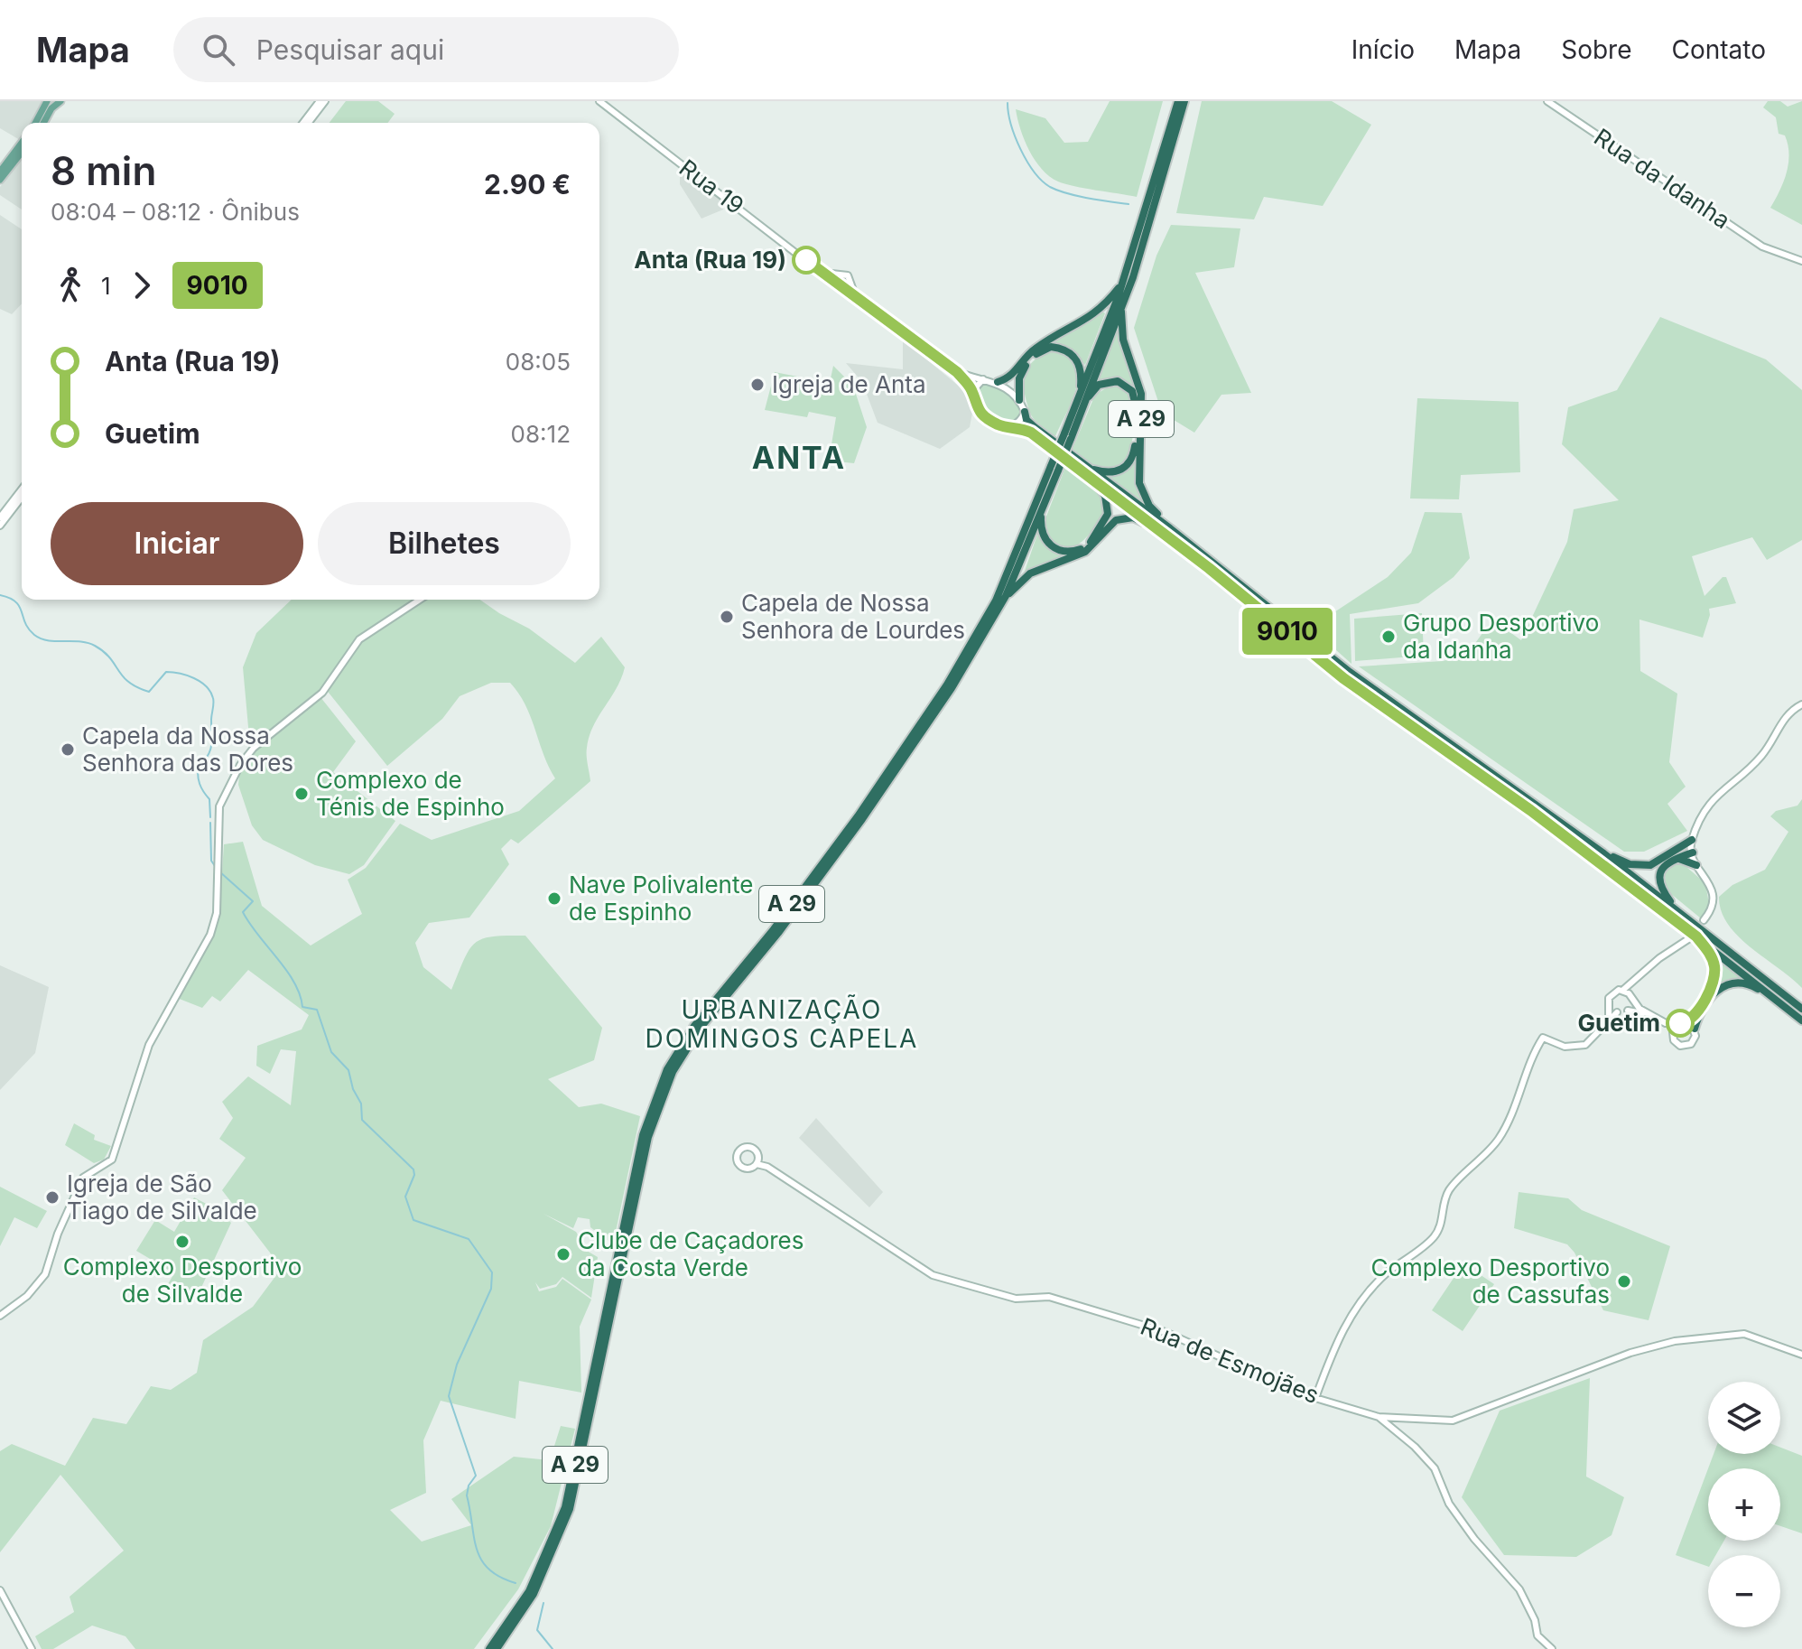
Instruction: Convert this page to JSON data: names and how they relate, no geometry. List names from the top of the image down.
{
  "streets": {
    "highway": ["A 29"],
    "main road": ["Rua da Idanha", "Rua 19", "Rua de Esmojães"]
  },
  "districts": ["ANTA", "URBANIZAÇÃO DOMINGOS CAPELA"],
  "places": [
    "Anta (Rua 19)",
    "Igreja de Anta",
    "Capela de Nossa Senhora de Lourdes",
    "Grupo Desportivo da Idanha",
    "Capela da Nossa Senhora das Dores",
    "Complexo de Ténis de Espinho",
    "Nave Polivalente de Espinho",
    "Guetim",
    "Igreja de São Tiago de Silvalde",
    "Complexo Desportivo de Silvalde",
    "Clube de Caçadores da Costa Verde",
    "Complexo Desportivo de Cassufas"
  ],
  "lines": ["bus line 9010"],
  "page": {
    "header": "Mapa",
    "search": "Pesquisar aqui",
    "nav": [
      "Início",
      "Mapa",
      "Sobre",
      "Contato"
    ],
    "on_map": "9010",
    "heading": ["8 min", "08:04 – 08:12 · Ônibus", "2.90 €"],
    "legs": ["1", "9010"],
    "list": [
      {
        "name": "Anta (Rua 19)",
        "value": "08:05"
      },
      {
        "name": "Guetim",
        "value": "08:12"
      }
    ],
    "buttons": ["Iniciar", "Bilhetes"],
    "map_buttons": ["+", "−"]
  }
}
